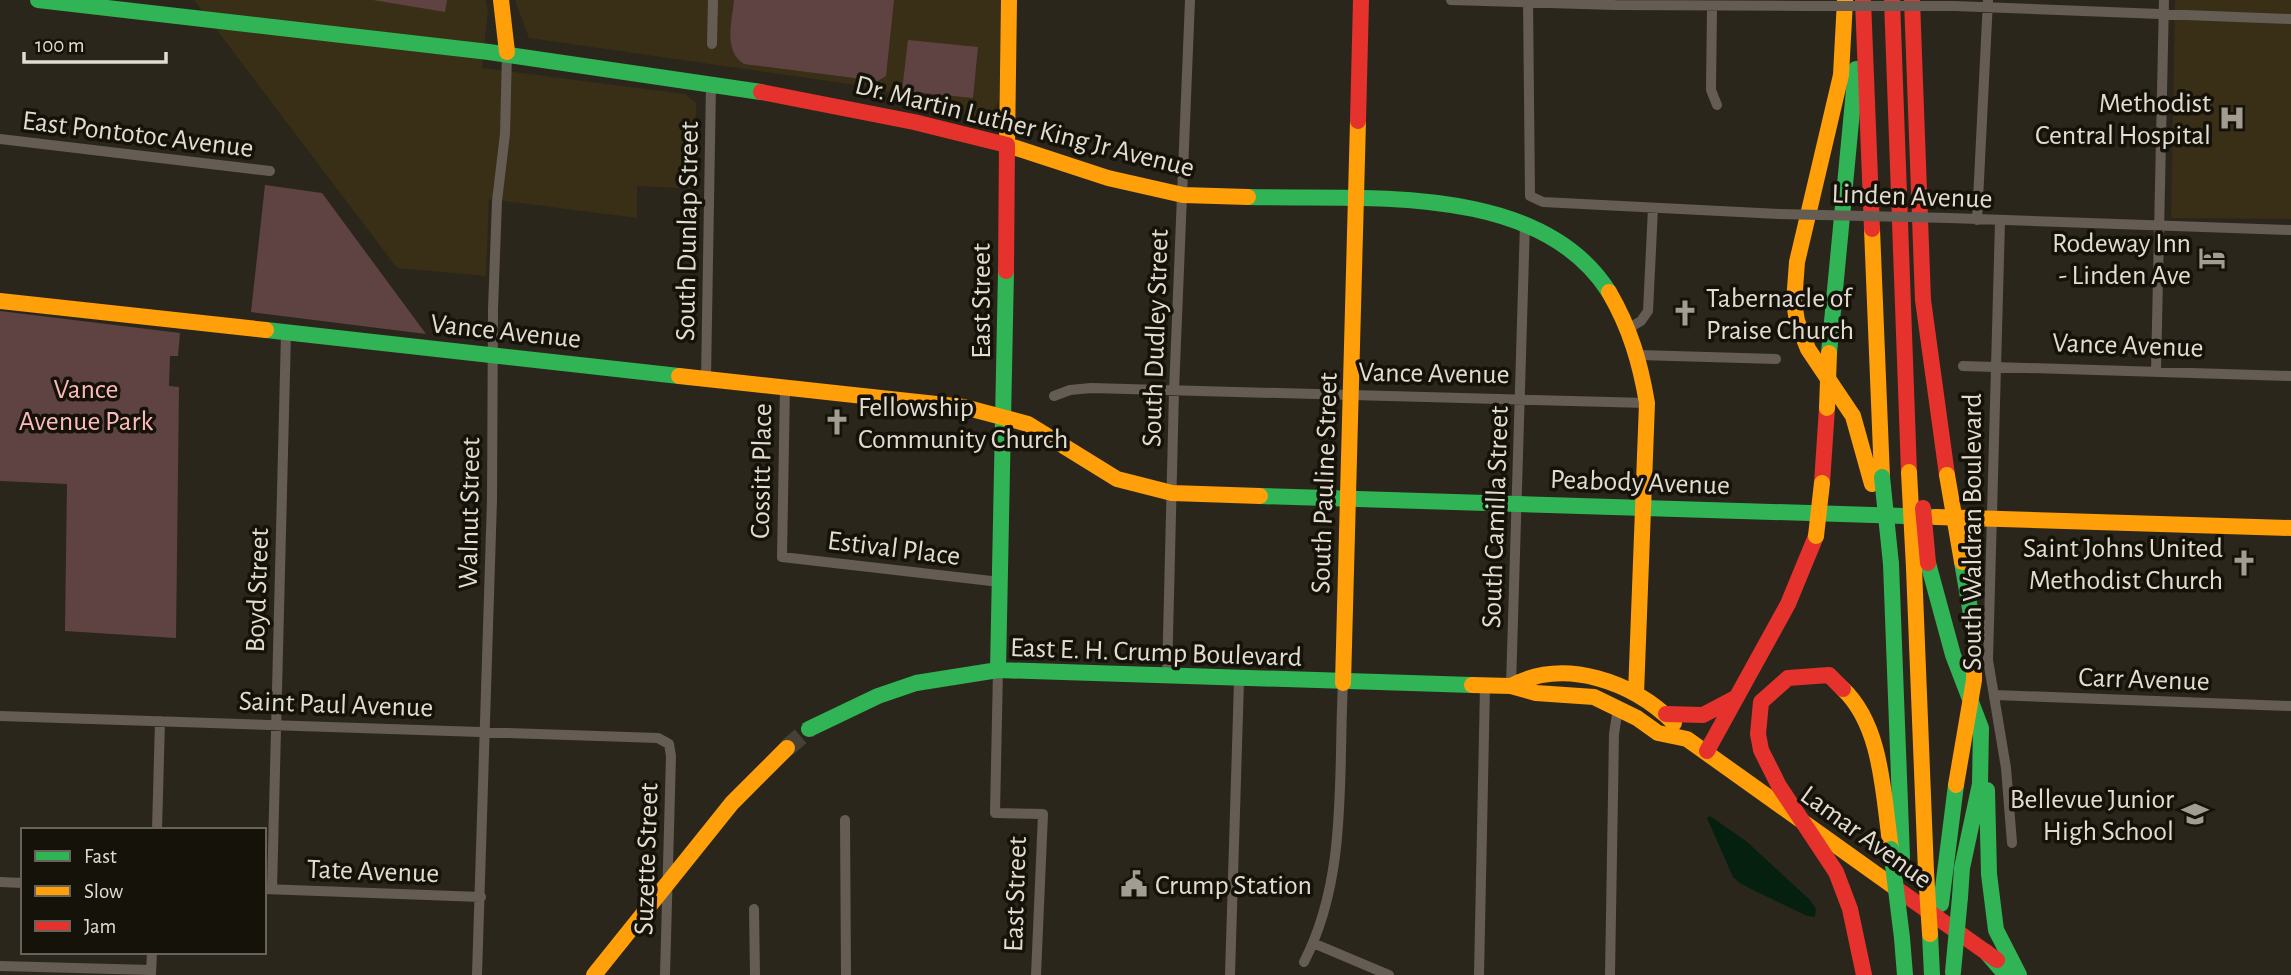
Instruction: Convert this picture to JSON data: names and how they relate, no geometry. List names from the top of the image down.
{
  "streets": {
    "main road": [
      "Dr. Martin Luther King Jr Avenue",
      "East Street",
      "Vance Avenue",
      "Peabody Avenue",
      "South Pauline Street",
      "East E. H. Crump Boulevard",
      "Lamar Avenue"
    ],
    "street": [
      "East Pontotoc Avenue",
      "Linden Avenue",
      "South Dunlap Street",
      "South Dudley Street",
      "Cossitt Place",
      "Walnut Street",
      "South Camilla Street",
      "South Waldran Boulevard",
      "Estival Place",
      "Boyd Street",
      "Carr Avenue",
      "Saint Paul Avenue",
      "Suzette Street",
      "Tate Avenue"
    ]
  },
  "crossings": [
    ["Dr. Martin Luther King Jr Avenue", "South Dunlap Street"],
    ["Dr. Martin Luther King Jr Avenue", "East Street"],
    ["Dr. Martin Luther King Jr Avenue", "Vance Avenue"],
    ["Dr. Martin Luther King Jr Avenue", "South Dudley Street"],
    ["Dr. Martin Luther King Jr Avenue", "Peabody Avenue"],
    ["Dr. Martin Luther King Jr Avenue", "South Pauline Street"],
    ["Dr. Martin Luther King Jr Avenue", "Walnut Street"],
    ["Dr. Martin Luther King Jr Avenue", "South Camilla Street"],
    ["Dr. Martin Luther King Jr Avenue", "East E. H. Crump Boulevard"],
    ["Linden Avenue", "South Waldran Boulevard"],
    ["South Dunlap Street", "Vance Avenue"],
    ["East Street", "Vance Avenue"],
    ["East Street", "Peabody Avenue"],
    ["East Street", "Estival Place"],
    ["East Street", "East E. H. Crump Boulevard"],
    ["Vance Avenue", "South Dudley Street"],
    ["Vance Avenue", "Cossitt Place"],
    ["Vance Avenue", "Peabody Avenue"],
    ["Vance Avenue", "South Pauline Street"],
    ["Vance Avenue", "Walnut Street"],
    ["Vance Avenue", "South Camilla Street"],
    ["Vance Avenue", "South Waldran Boulevard"],
    ["Vance Avenue", "Boyd Street"],
    ["South Dudley Street", "Peabody Avenue"],
    ["South Dudley Street", "East E. H. Crump Boulevard"],
    ["Cossitt Place", "Estival Place"],
    ["Peabody Avenue", "South Pauline Street"],
    ["Peabody Avenue", "South Camilla Street"],
    ["Peabody Avenue", "South Waldran Boulevard"],
    ["South Pauline Street", "East E. H. Crump Boulevard"],
    ["Walnut Street", "Saint Paul Avenue"],
    ["Walnut Street", "Tate Avenue"],
    ["South Camilla Street", "East E. H. Crump Boulevard"],
    ["South Waldran Boulevard", "Carr Avenue"],
    ["Boyd Street", "Saint Paul Avenue"],
    ["Boyd Street", "Tate Avenue"],
    ["East E. H. Crump Boulevard", "Lamar Avenue"],
    ["Saint Paul Avenue", "Suzette Street"]
  ],
  "parks": ["Vance Avenue Park"],
  "places": {
    "hospital": ["Methodist Central Hospital"],
    "hotel": ["Rodeway Inn - Linden Ave"],
    "church": ["Tabernacle of Praise Church", "Fellowship Community Church", "Saint Johns United Methodist Church"],
    "school or university": ["Bellevue Junior High School"],
    "public building": ["Crump Station"]
  },
  "legend": ["Fast", "Slow", "Jam"],
  "scale_bar": "100 m"
}
